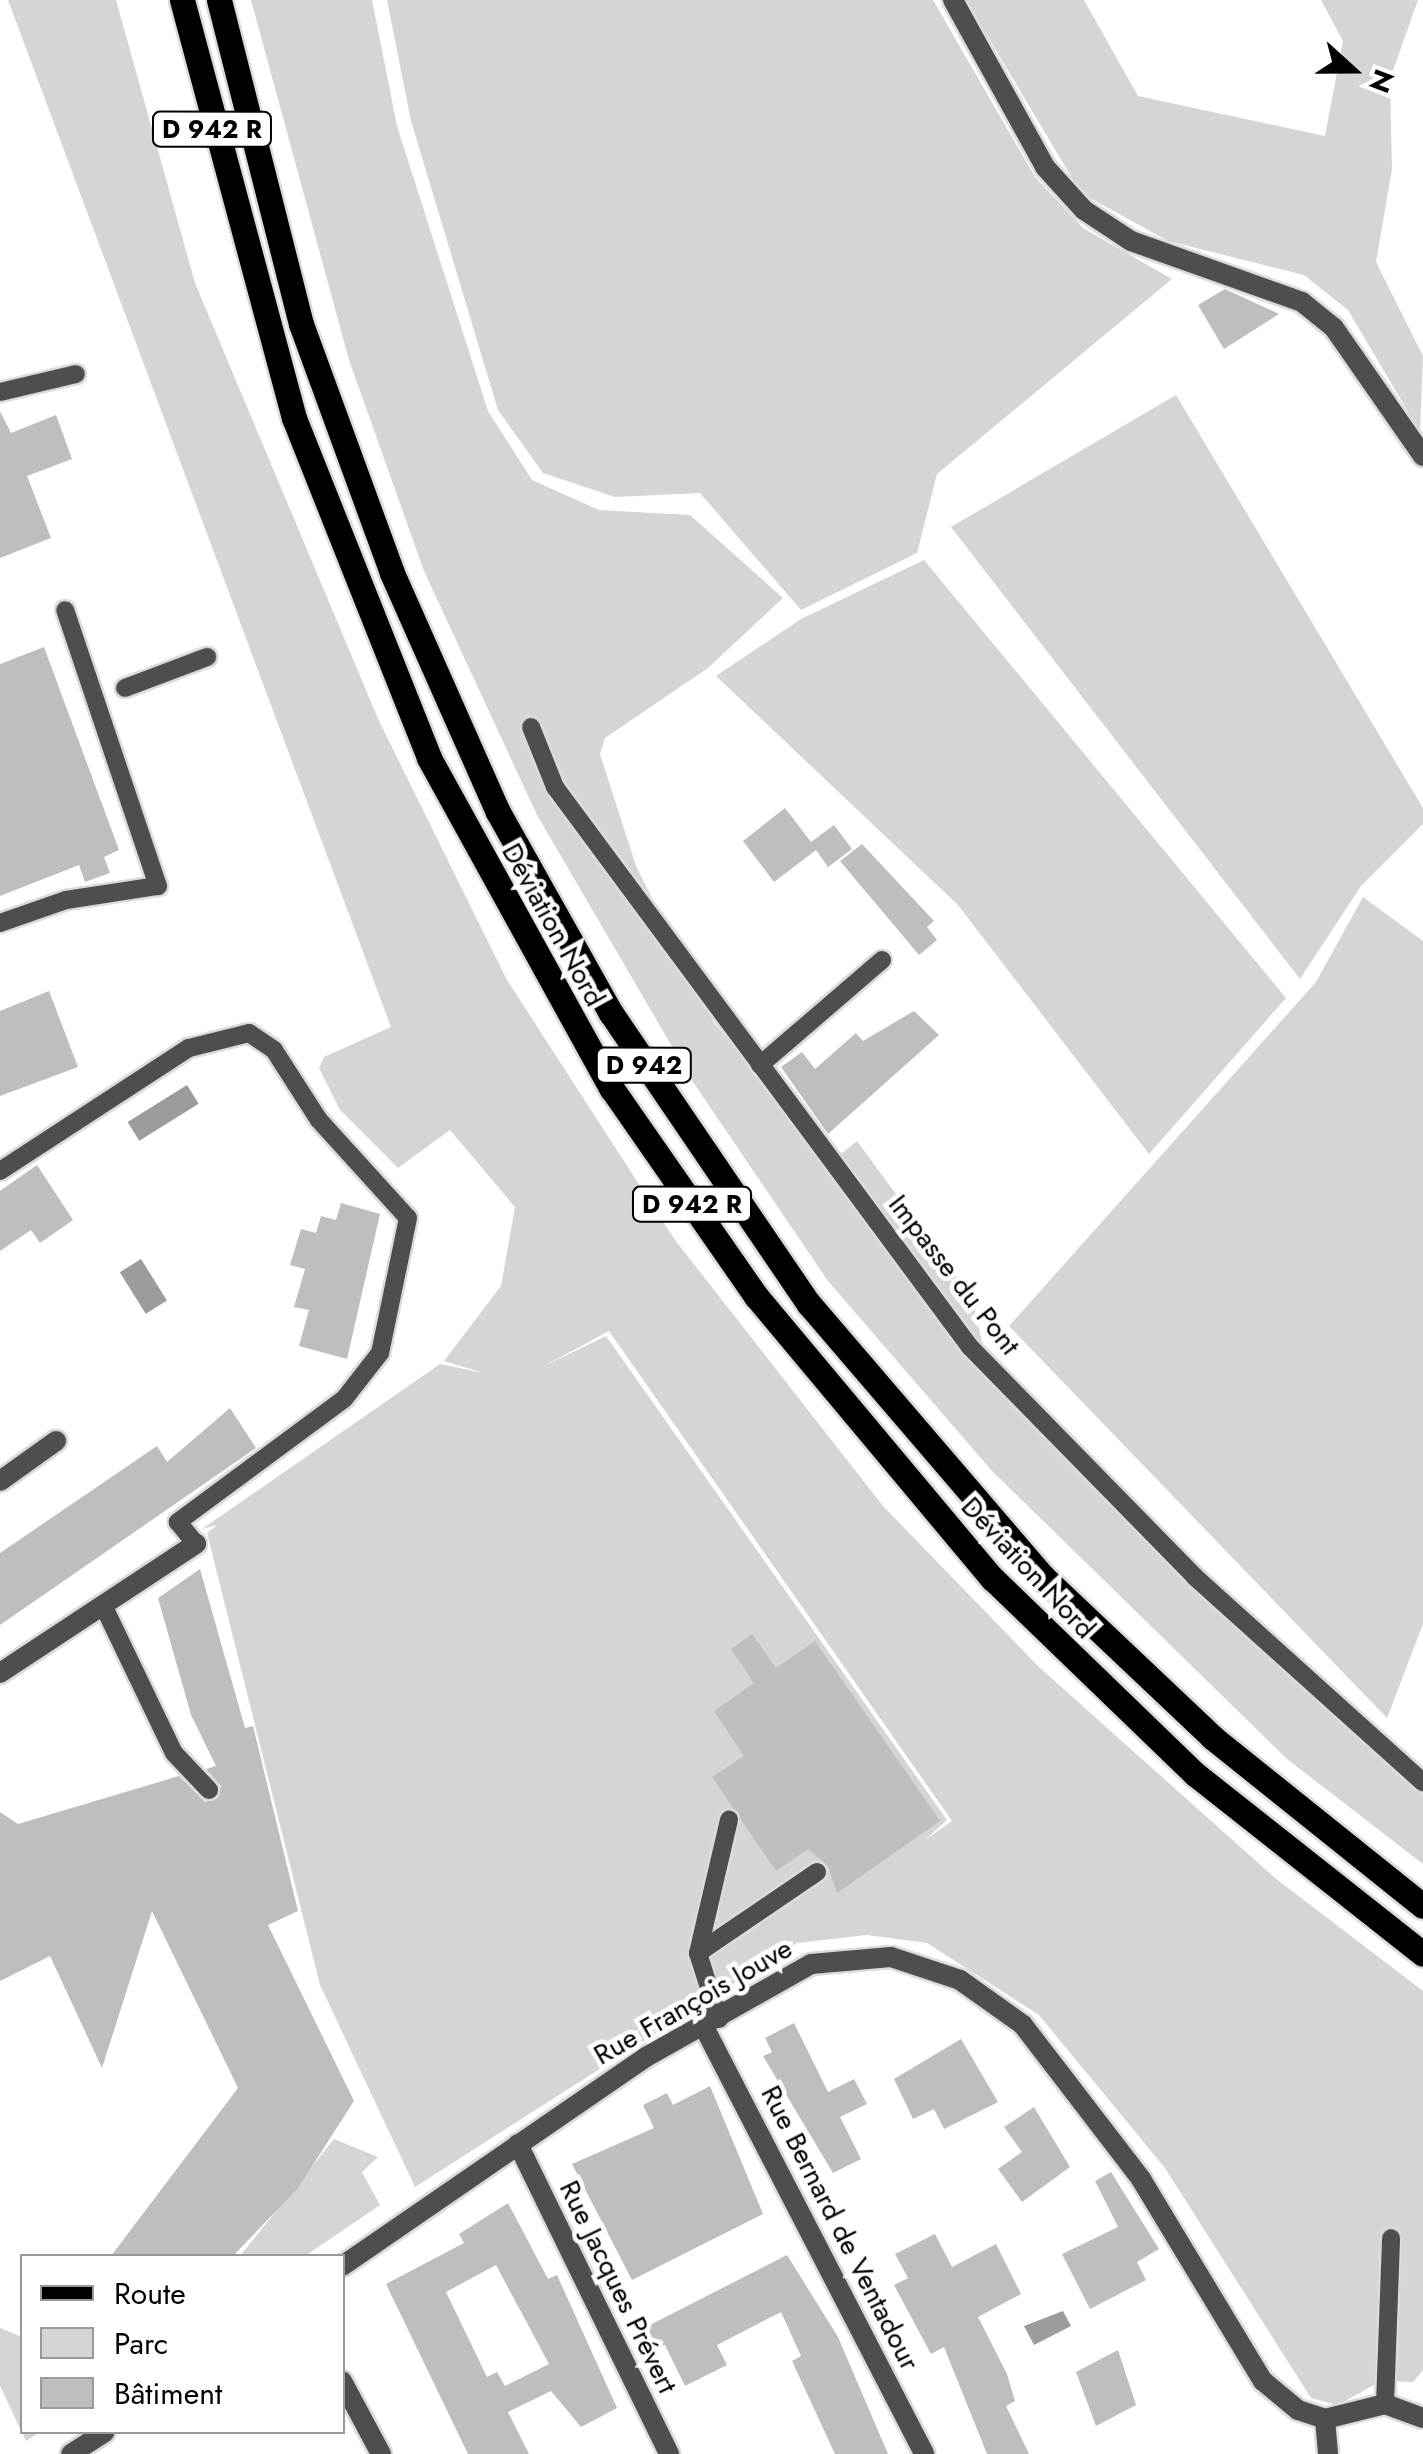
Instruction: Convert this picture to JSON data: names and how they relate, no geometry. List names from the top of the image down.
{
  "streets": {
    "main road": ["D 942 R", "Déviation Nord", "D 942"],
    "street": ["Rue François Jouve", "Rue Bernard de Ventadour", "Rue Jacques Prévert"],
    "lane": ["Impasse du Pont"]
  },
  "crossings": [
    ["Rue François Jouve", "Rue Bernard de Ventadour"],
    ["Rue François Jouve", "Rue Jacques Prévert"]
  ],
  "legend": ["Route", "Parc", "Bâtiment"],
  "north": "right"
}
